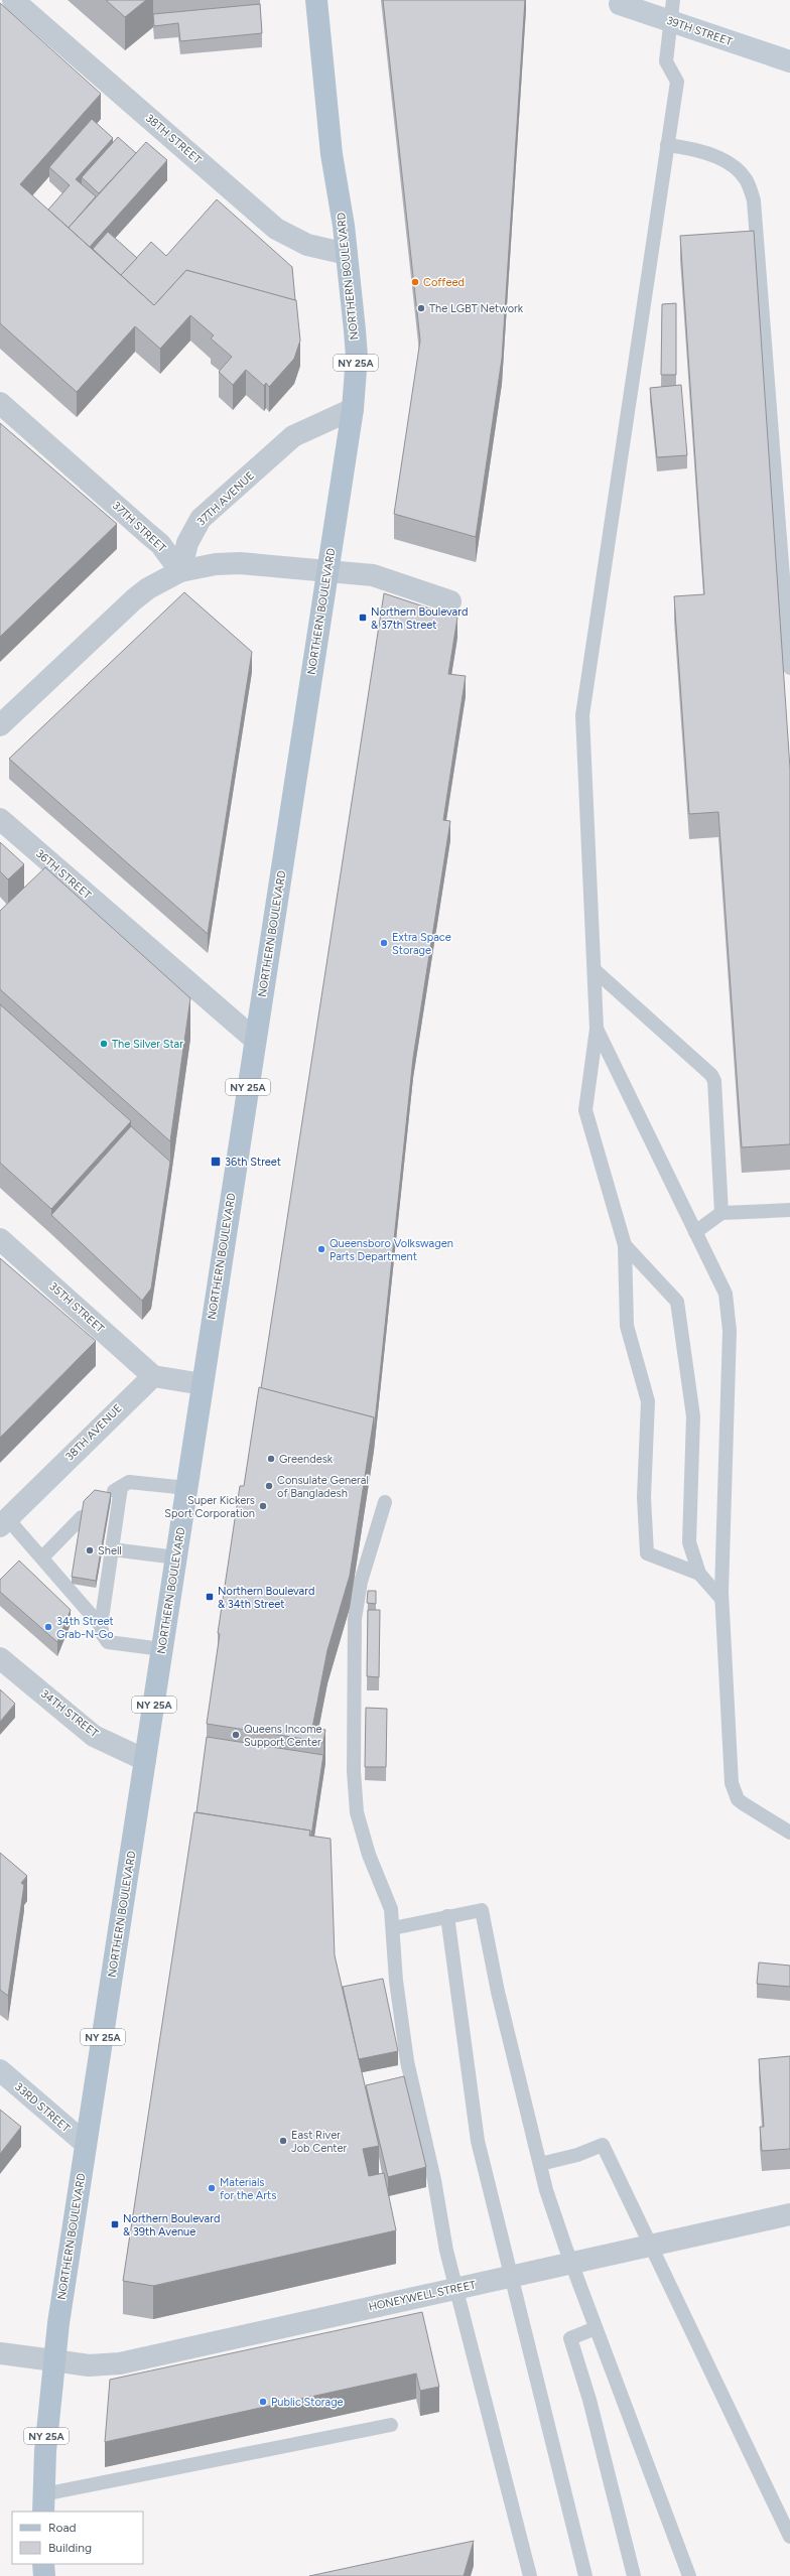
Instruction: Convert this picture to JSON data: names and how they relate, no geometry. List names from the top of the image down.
{
  "streets": {
    "main road": [
      "39TH STREET",
      "NORTHERN BOULEVARD",
      "NY 25A",
      "33RD STREET"
    ],
    "street": [
      "38TH STREET",
      "37TH AVENUE",
      "37TH STREET",
      "36TH STREET",
      "35TH STREET",
      "38TH AVENUE",
      "34TH STREET",
      "HONEYWELL STREET"
    ]
  },
  "crossings": [
    ["38TH STREET", "NORTHERN BOULEVARD"],
    ["NORTHERN BOULEVARD", "37TH AVENUE"],
    ["NORTHERN BOULEVARD", "36TH STREET"],
    ["NORTHERN BOULEVARD", "34TH STREET"],
    ["NORTHERN BOULEVARD", "33RD STREET"],
    ["NORTHERN BOULEVARD", "HONEYWELL STREET"],
    ["37TH AVENUE", "37TH STREET"],
    ["35TH STREET", "38TH AVENUE"]
  ],
  "places": {
    "other": [
      "Coffeed",
      "The LGBT Network",
      "Extra Space Storage",
      "The Silver Star",
      "Queensboro Volkswagen Parts Department",
      "Greendesk",
      "Consulate General of Bangladesh",
      "Super Kickers Sport Corporation",
      "Shell",
      "34th Street Grab-N-Go",
      "Queens Income Support Center",
      "East River Job Center",
      "Materials for the Arts",
      "Public Storage"
    ],
    "transit": [
      "Northern Boulevard & 37th Street",
      "36th Street",
      "Northern Boulevard & 34th Street",
      "Northern Boulevard & 39th Avenue"
    ]
  },
  "legend": ["Road", "Building"]
}
